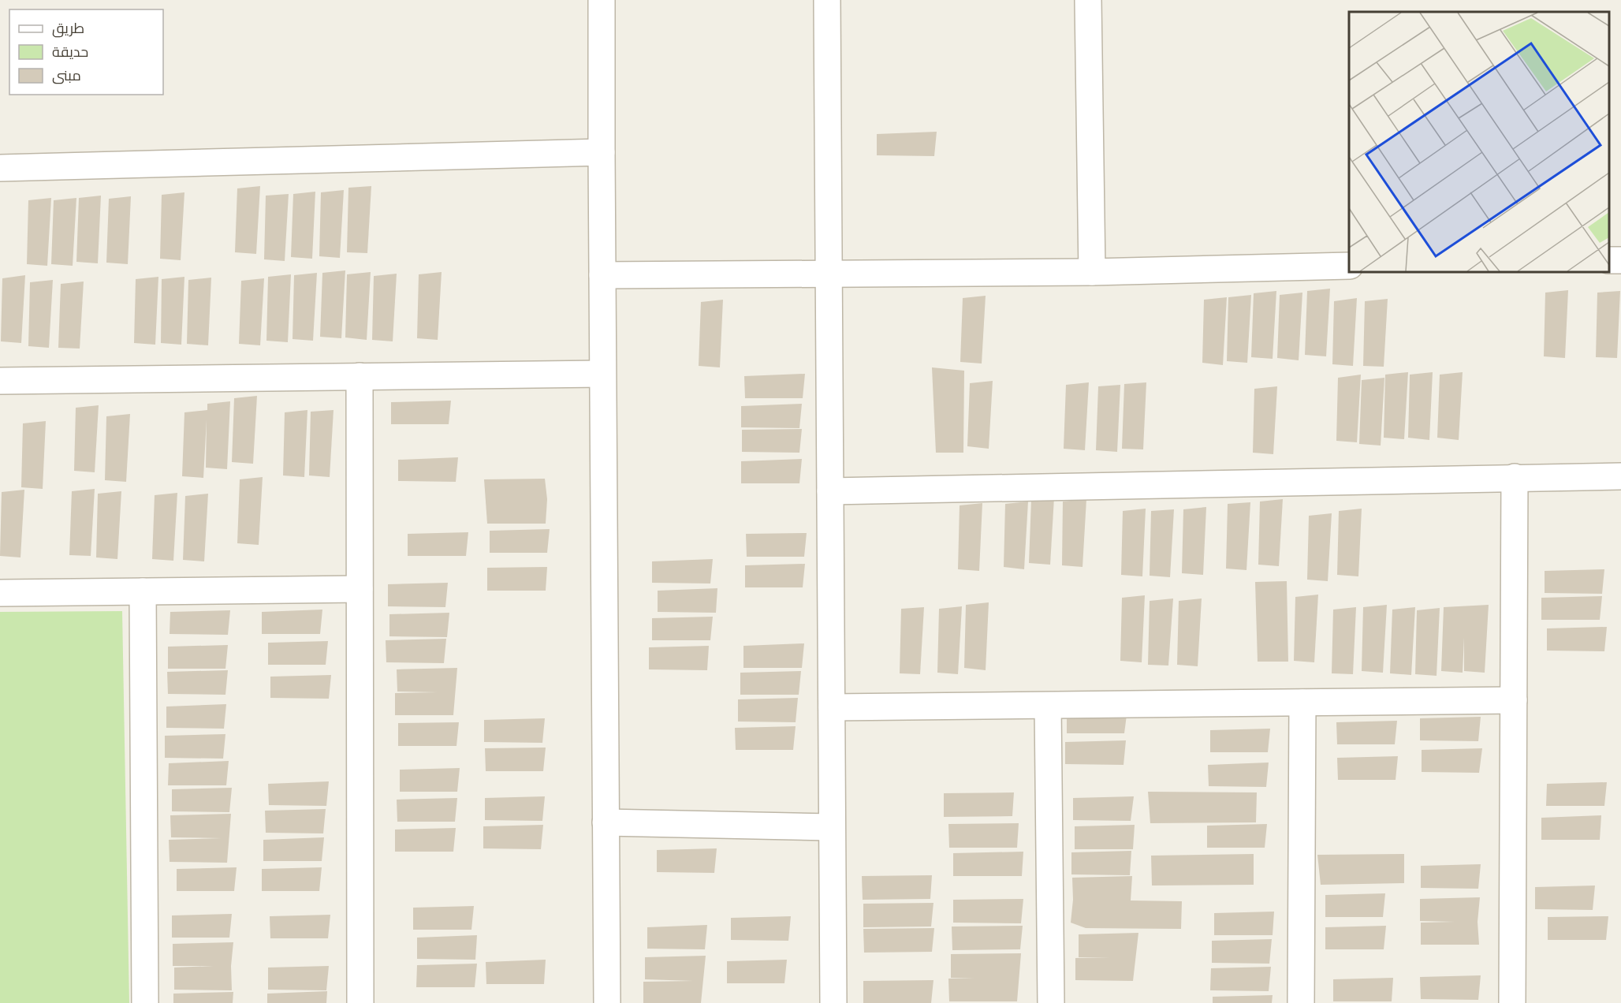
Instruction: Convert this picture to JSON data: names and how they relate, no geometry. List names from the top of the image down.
{
  "legend": ["طريق", "حديقة", "مبنى"]
}
